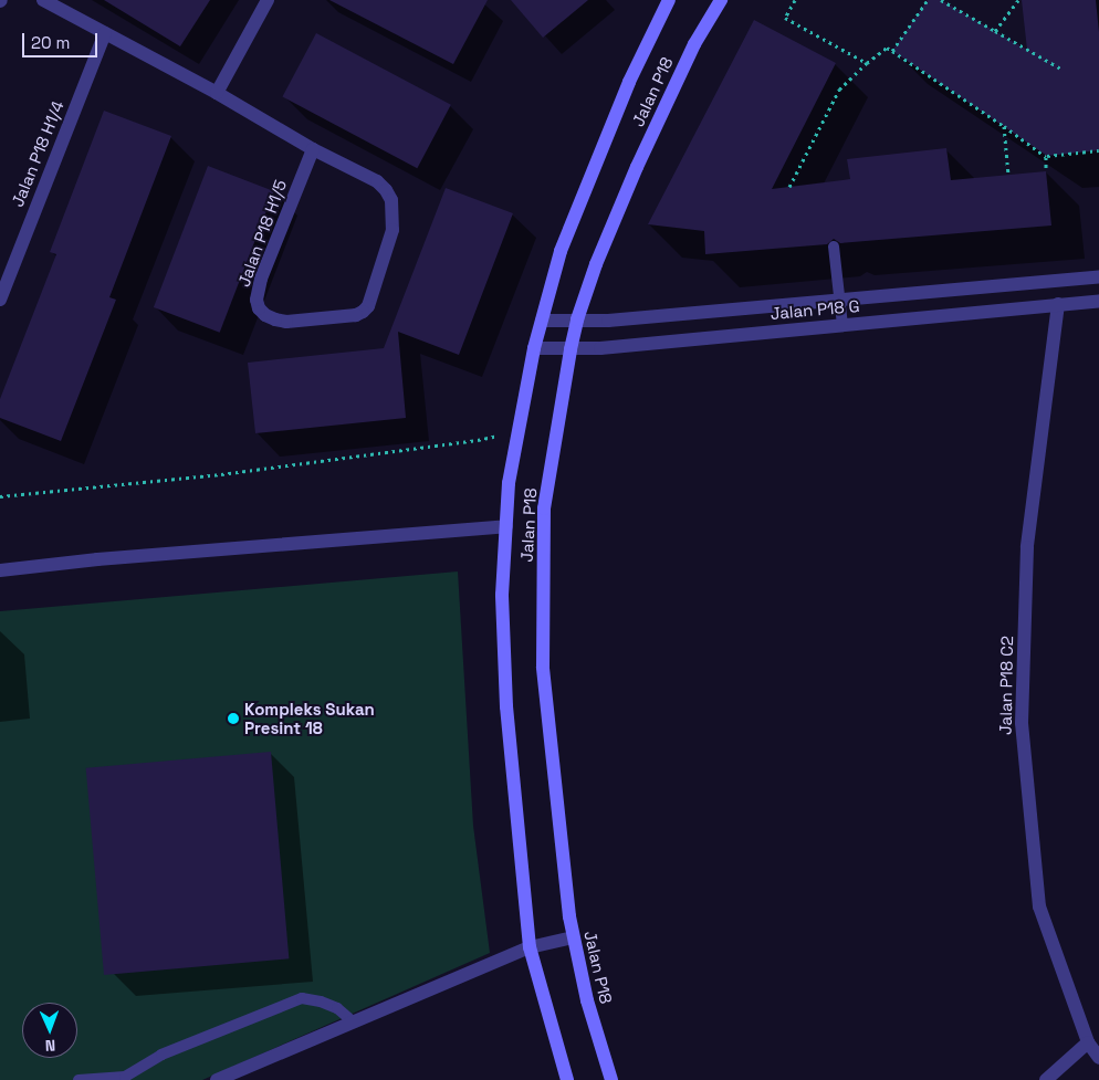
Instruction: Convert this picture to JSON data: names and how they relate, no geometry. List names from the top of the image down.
{
  "streets": {
    "street": [
      "Jalan P18",
      "Jalan P18 H1/4",
      "Jalan P18 H1/5",
      "Jalan P18 G",
      "Jalan P18 C2"
    ]
  },
  "crossings": [
    ["Jalan P18", "Jalan P18 G"],
    ["Jalan P18 G", "Jalan P18 C2"]
  ],
  "places": ["Kompleks Sukan Presint 18"],
  "scale_bar": "20 m",
  "north": "bottom"
}
